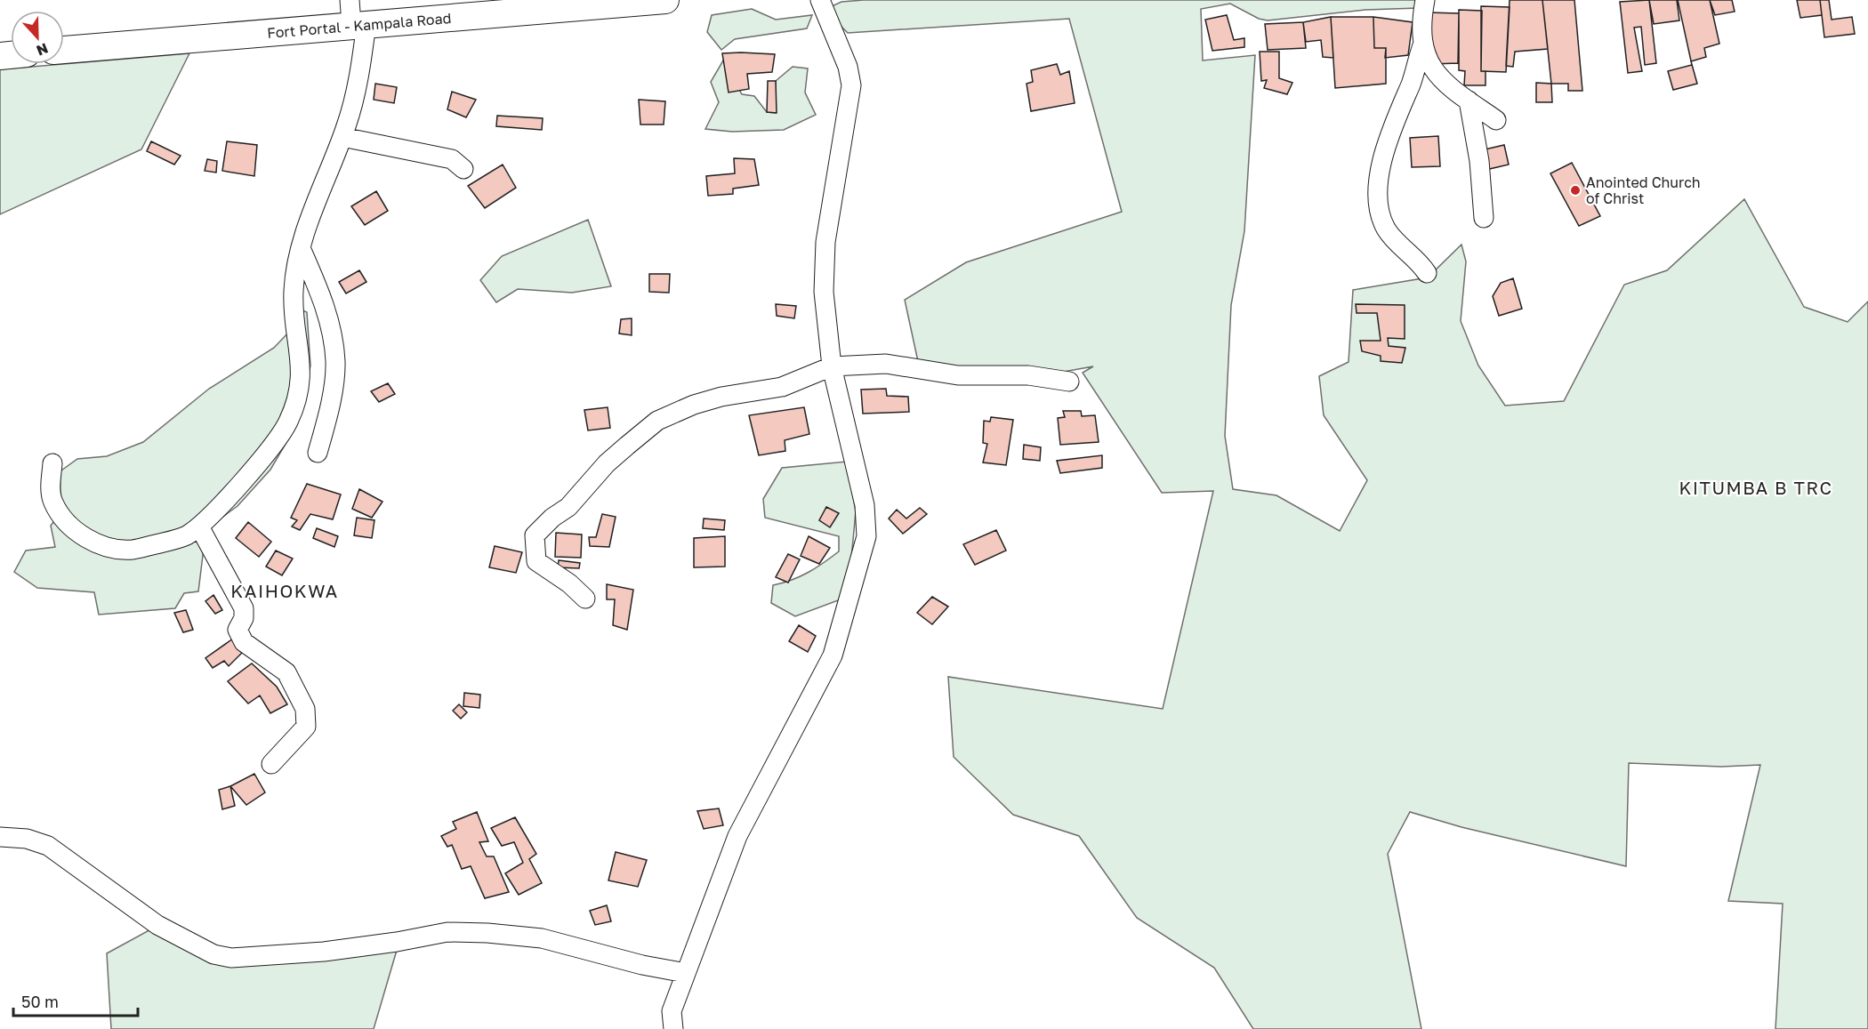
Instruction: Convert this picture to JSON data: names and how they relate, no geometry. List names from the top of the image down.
{
  "streets": {
    "highway": ["Fort Portal - Kampala Road"]
  },
  "districts": ["KITUMBA B TRC", "KAIHOKWA"],
  "places": ["Anointed Church of Christ"],
  "scale_bar": "50 m",
  "north": "bottom"
}
